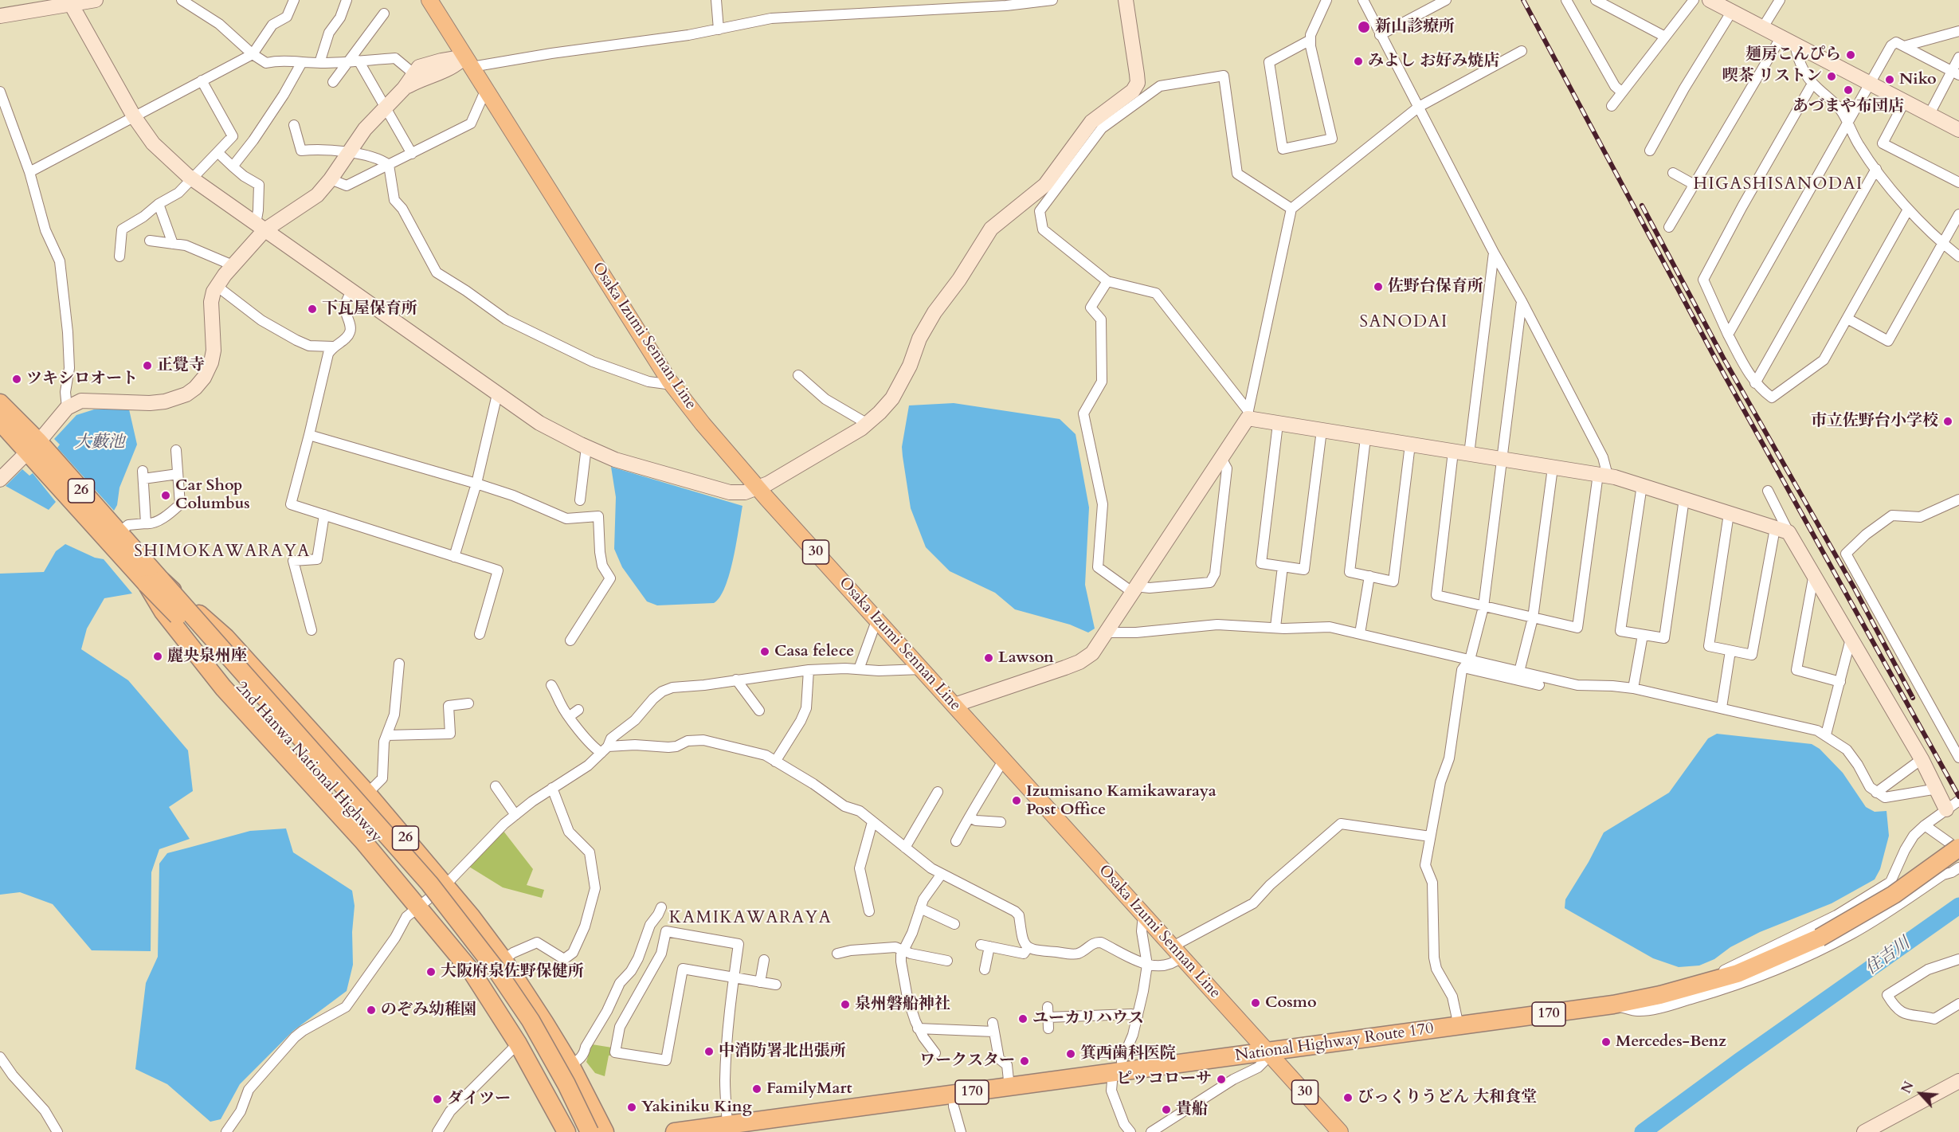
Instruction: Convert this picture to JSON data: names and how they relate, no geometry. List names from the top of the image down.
{
  "streets": {
    "highway": [
      "26",
      "2nd Hanwa National Highway",
      "170",
      "National Highway Route 170"
    ],
    "main road": ["Osaka Izumi Sennan Line", "30"]
  },
  "crossings": [
    ["Osaka Izumi Sennan Line", "National Highway Route 170"],
    ["26", "2nd Hanwa National Highway"]
  ],
  "districts": [
    "HIGASHISANODAI",
    "SANODAI",
    "SHIMOKAWARAYA",
    "KAMIKAWARAYA"
  ],
  "water": ["大藪池", "住吉川"],
  "places": [
    "新山診療所",
    "麺房こんぴら",
    "みよし お好み焼店",
    "喫茶 リストン",
    "Niko",
    "あづまや布団店",
    "佐野台保育所",
    "下瓦屋保育所",
    "正覺寺",
    "ツキシロオート",
    "市立佐野台小学校",
    "Car Shop Columbus",
    "Casa felece",
    "麗央泉州座",
    "Lawson",
    "Izumisano Kamikawaraya Post Office",
    "大阪府泉佐野保健所",
    "Cosmo",
    "泉州磐船神社",
    "のぞみ幼稚園",
    "ユーカリハウス",
    "Mercedes-Benz",
    "中消防署北出張所",
    "箕西歯科医院",
    "ワークスター",
    "ピッコローサ",
    "FamilyMart",
    "びっくりうどん 大和食堂",
    "ダイツー",
    "Yakiniku King",
    "貴船"
  ],
  "north": "top left"
}
